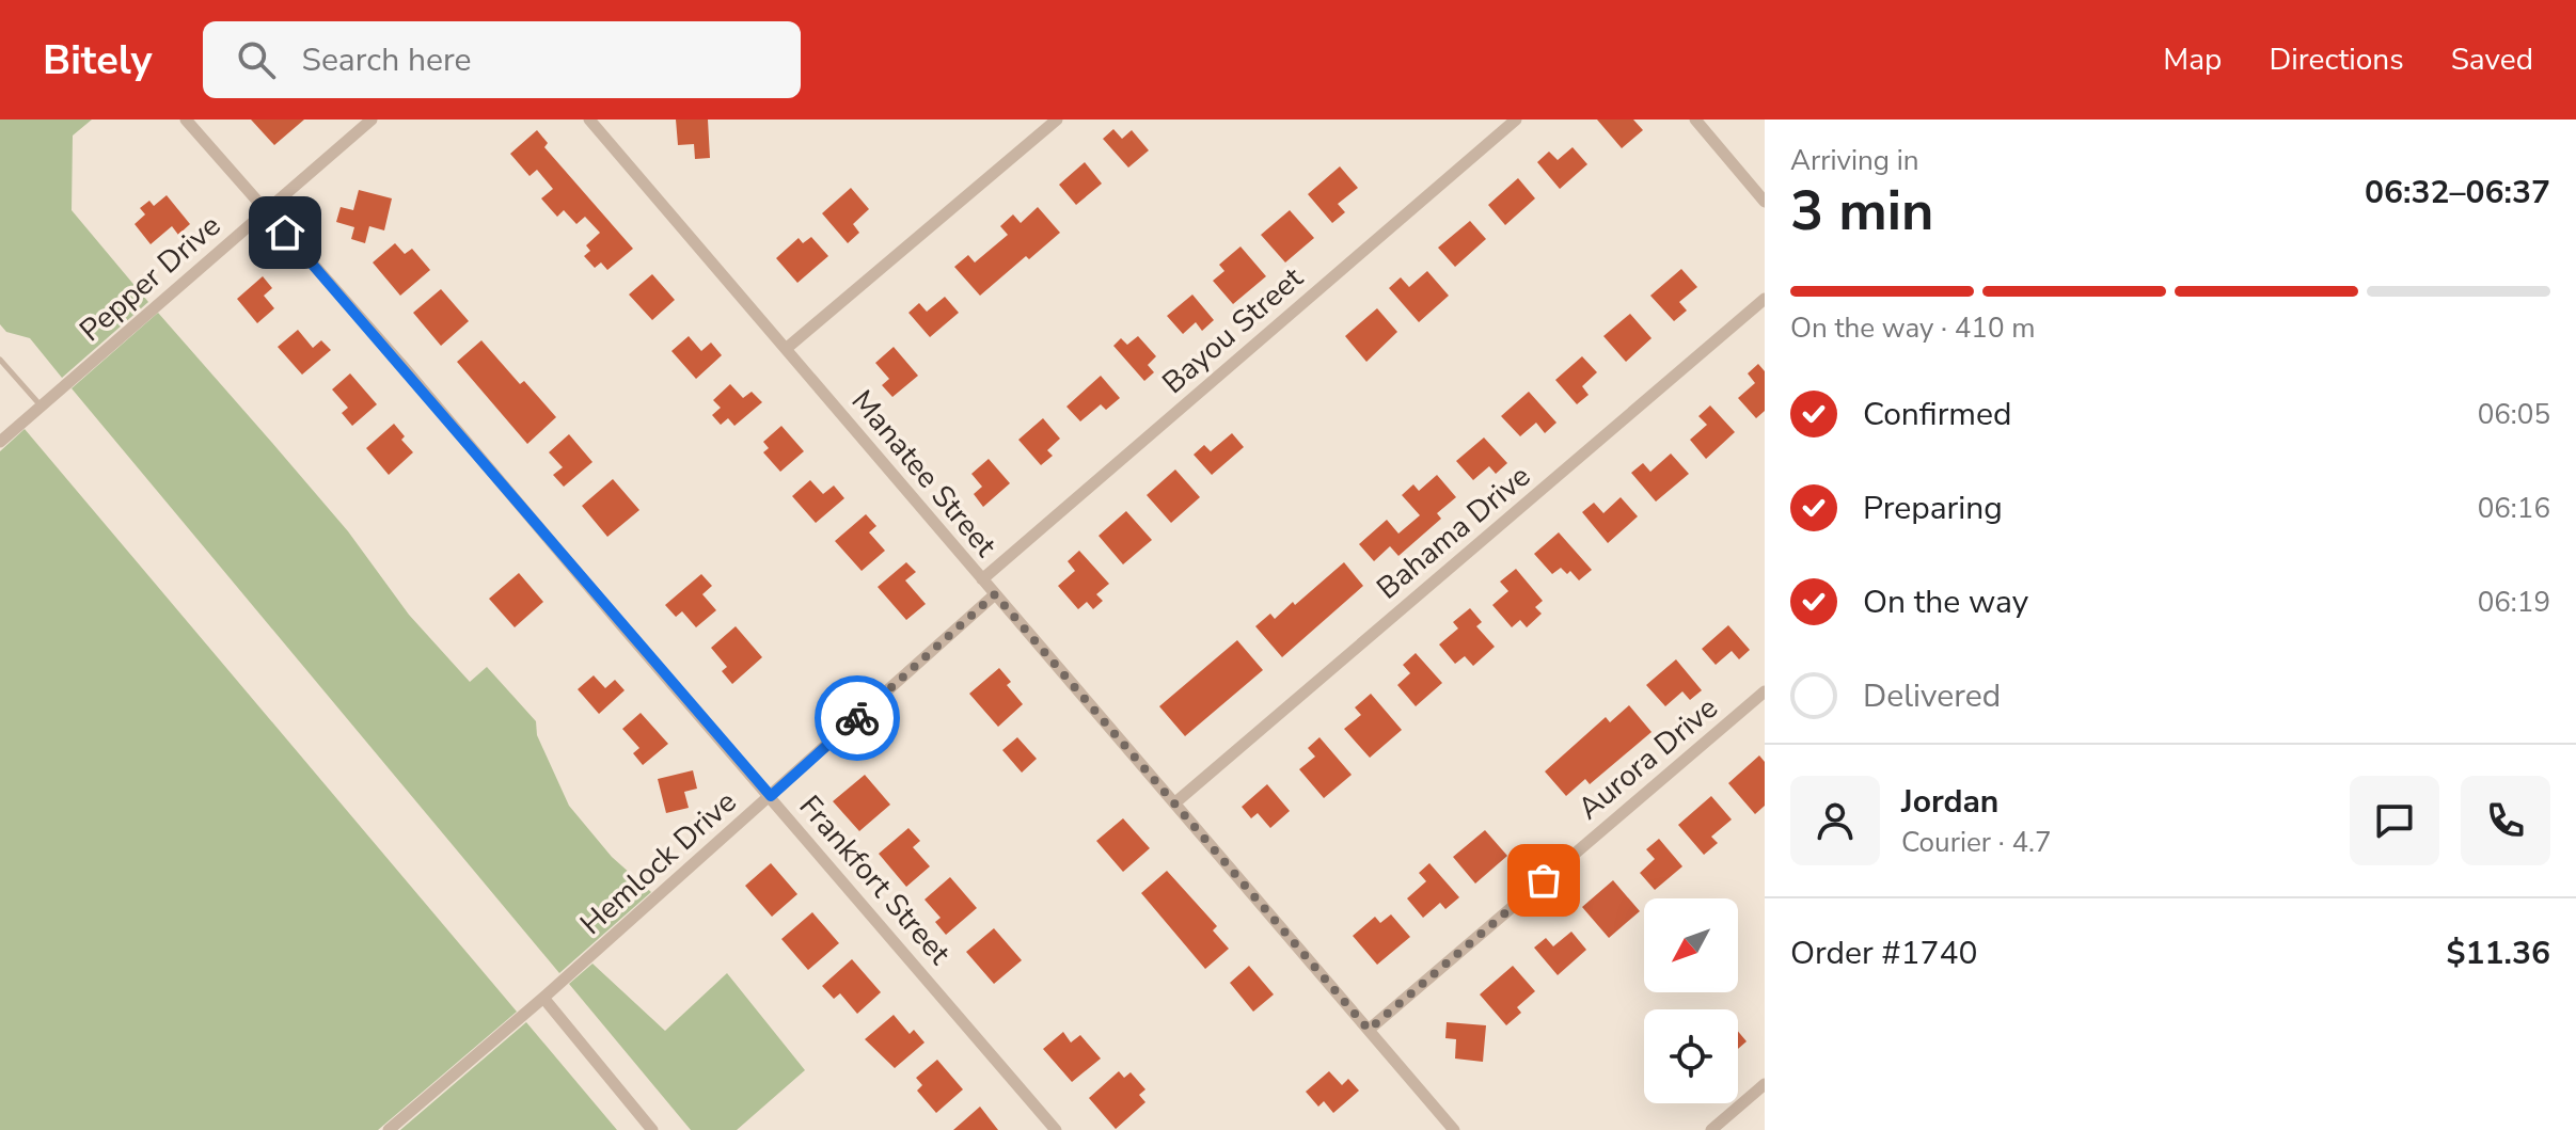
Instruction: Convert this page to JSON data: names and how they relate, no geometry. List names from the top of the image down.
{
  "streets": {
    "street": [
      "Pepper Drive",
      "Bayou Street",
      "Manatee Street",
      "Bahama Drive",
      "Aurora Drive",
      "Hemlock Drive",
      "Frankfort Street"
    ]
  },
  "crossings": [
    ["Pepper Drive", "Frankfort Street"],
    ["Bayou Street", "Manatee Street"],
    ["Manatee Street", "Bahama Drive"],
    ["Manatee Street", "Aurora Drive"],
    ["Manatee Street", "Hemlock Drive"],
    ["Hemlock Drive", "Frankfort Street"]
  ],
  "north": "bottom left",
  "page": {
    "header": "Bitely",
    "search": "Search here",
    "nav": ["Map", "Directions", "Saved"],
    "heading": ["3 min", "Arriving in", "06:32–06:37"],
    "panel": [
      "Jordan",
      "Courier · 4.7",
      "Order #1740",
      "$11.36"
    ],
    "bar": "On the way · 410 m",
    "list": [
      ["Confirmed", "06:05"],
      ["Preparing", "06:16"],
      ["On the way", "06:19"],
      "Delivered"
    ]
  }
}
